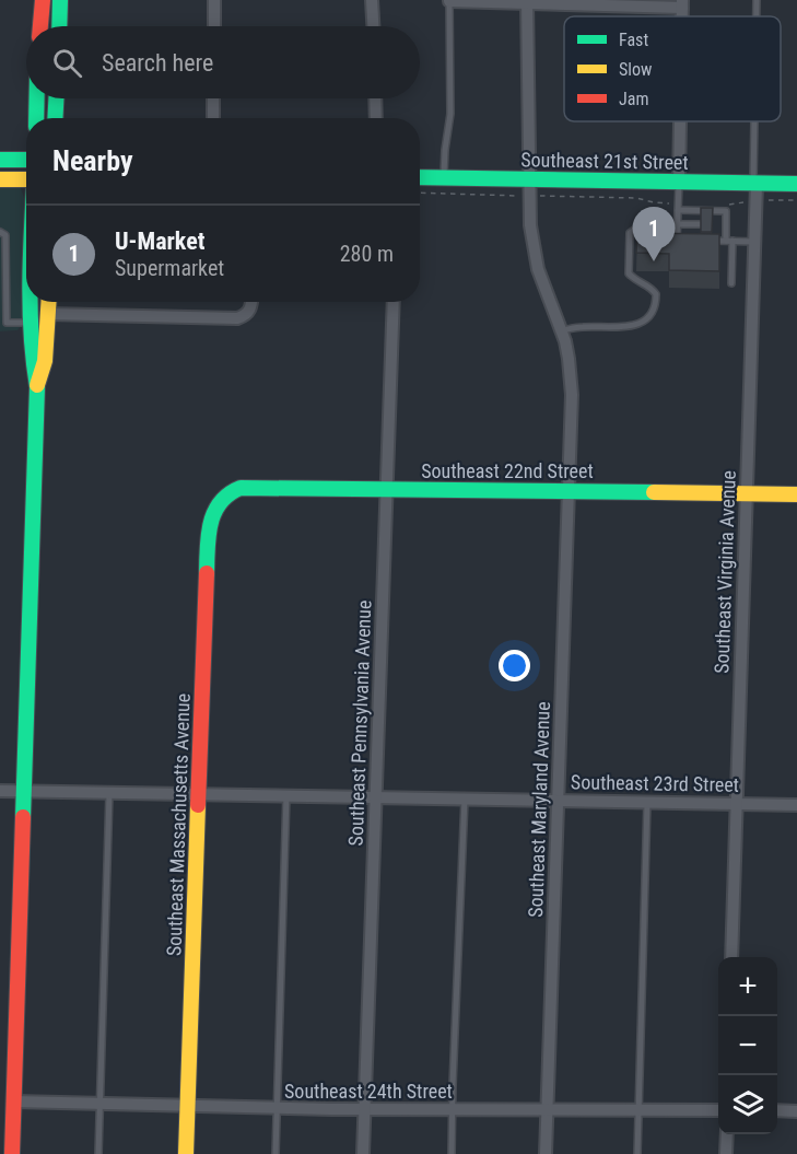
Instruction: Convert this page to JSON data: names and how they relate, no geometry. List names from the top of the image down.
{
  "streets": {
    "main road": ["Southeast 21st Street", "Southeast 22nd Street", "Southeast Massachusetts Avenue"],
    "street": [
      "Southeast Virginia Avenue",
      "Southeast Pennsylvania Avenue",
      "Southeast 23rd Street",
      "Southeast Maryland Avenue",
      "Southeast 24th Street"
    ]
  },
  "crossings": [
    ["Southeast 21st Street", "Southeast Virginia Avenue"],
    ["Southeast 21st Street", "Southeast Maryland Avenue"],
    ["Southeast 22nd Street", "Southeast Virginia Avenue"],
    ["Southeast 22nd Street", "Southeast Pennsylvania Avenue"],
    ["Southeast 22nd Street", "Southeast Maryland Avenue"],
    ["Southeast 22nd Street", "Southeast Massachusetts Avenue"],
    ["Southeast Virginia Avenue", "Southeast 23rd Street"],
    ["Southeast Pennsylvania Avenue", "Southeast 23rd Street"],
    ["Southeast Pennsylvania Avenue", "Southeast 24th Street"],
    ["Southeast 23rd Street", "Southeast Maryland Avenue"],
    ["Southeast 23rd Street", "Southeast Massachusetts Avenue"],
    ["Southeast Maryland Avenue", "Southeast 24th Street"],
    ["Southeast Massachusetts Avenue", "Southeast 24th Street"]
  ],
  "legend": ["Fast", "Slow", "Jam"],
  "page": {
    "search": "Search here",
    "heading": "Nearby",
    "list": [
      {
        "mark": "1",
        "name": "U-Market",
        "note": "Supermarket",
        "value": "280 m"
      }
    ],
    "pins": "1",
    "map_buttons": ["+", "−"]
  }
}
